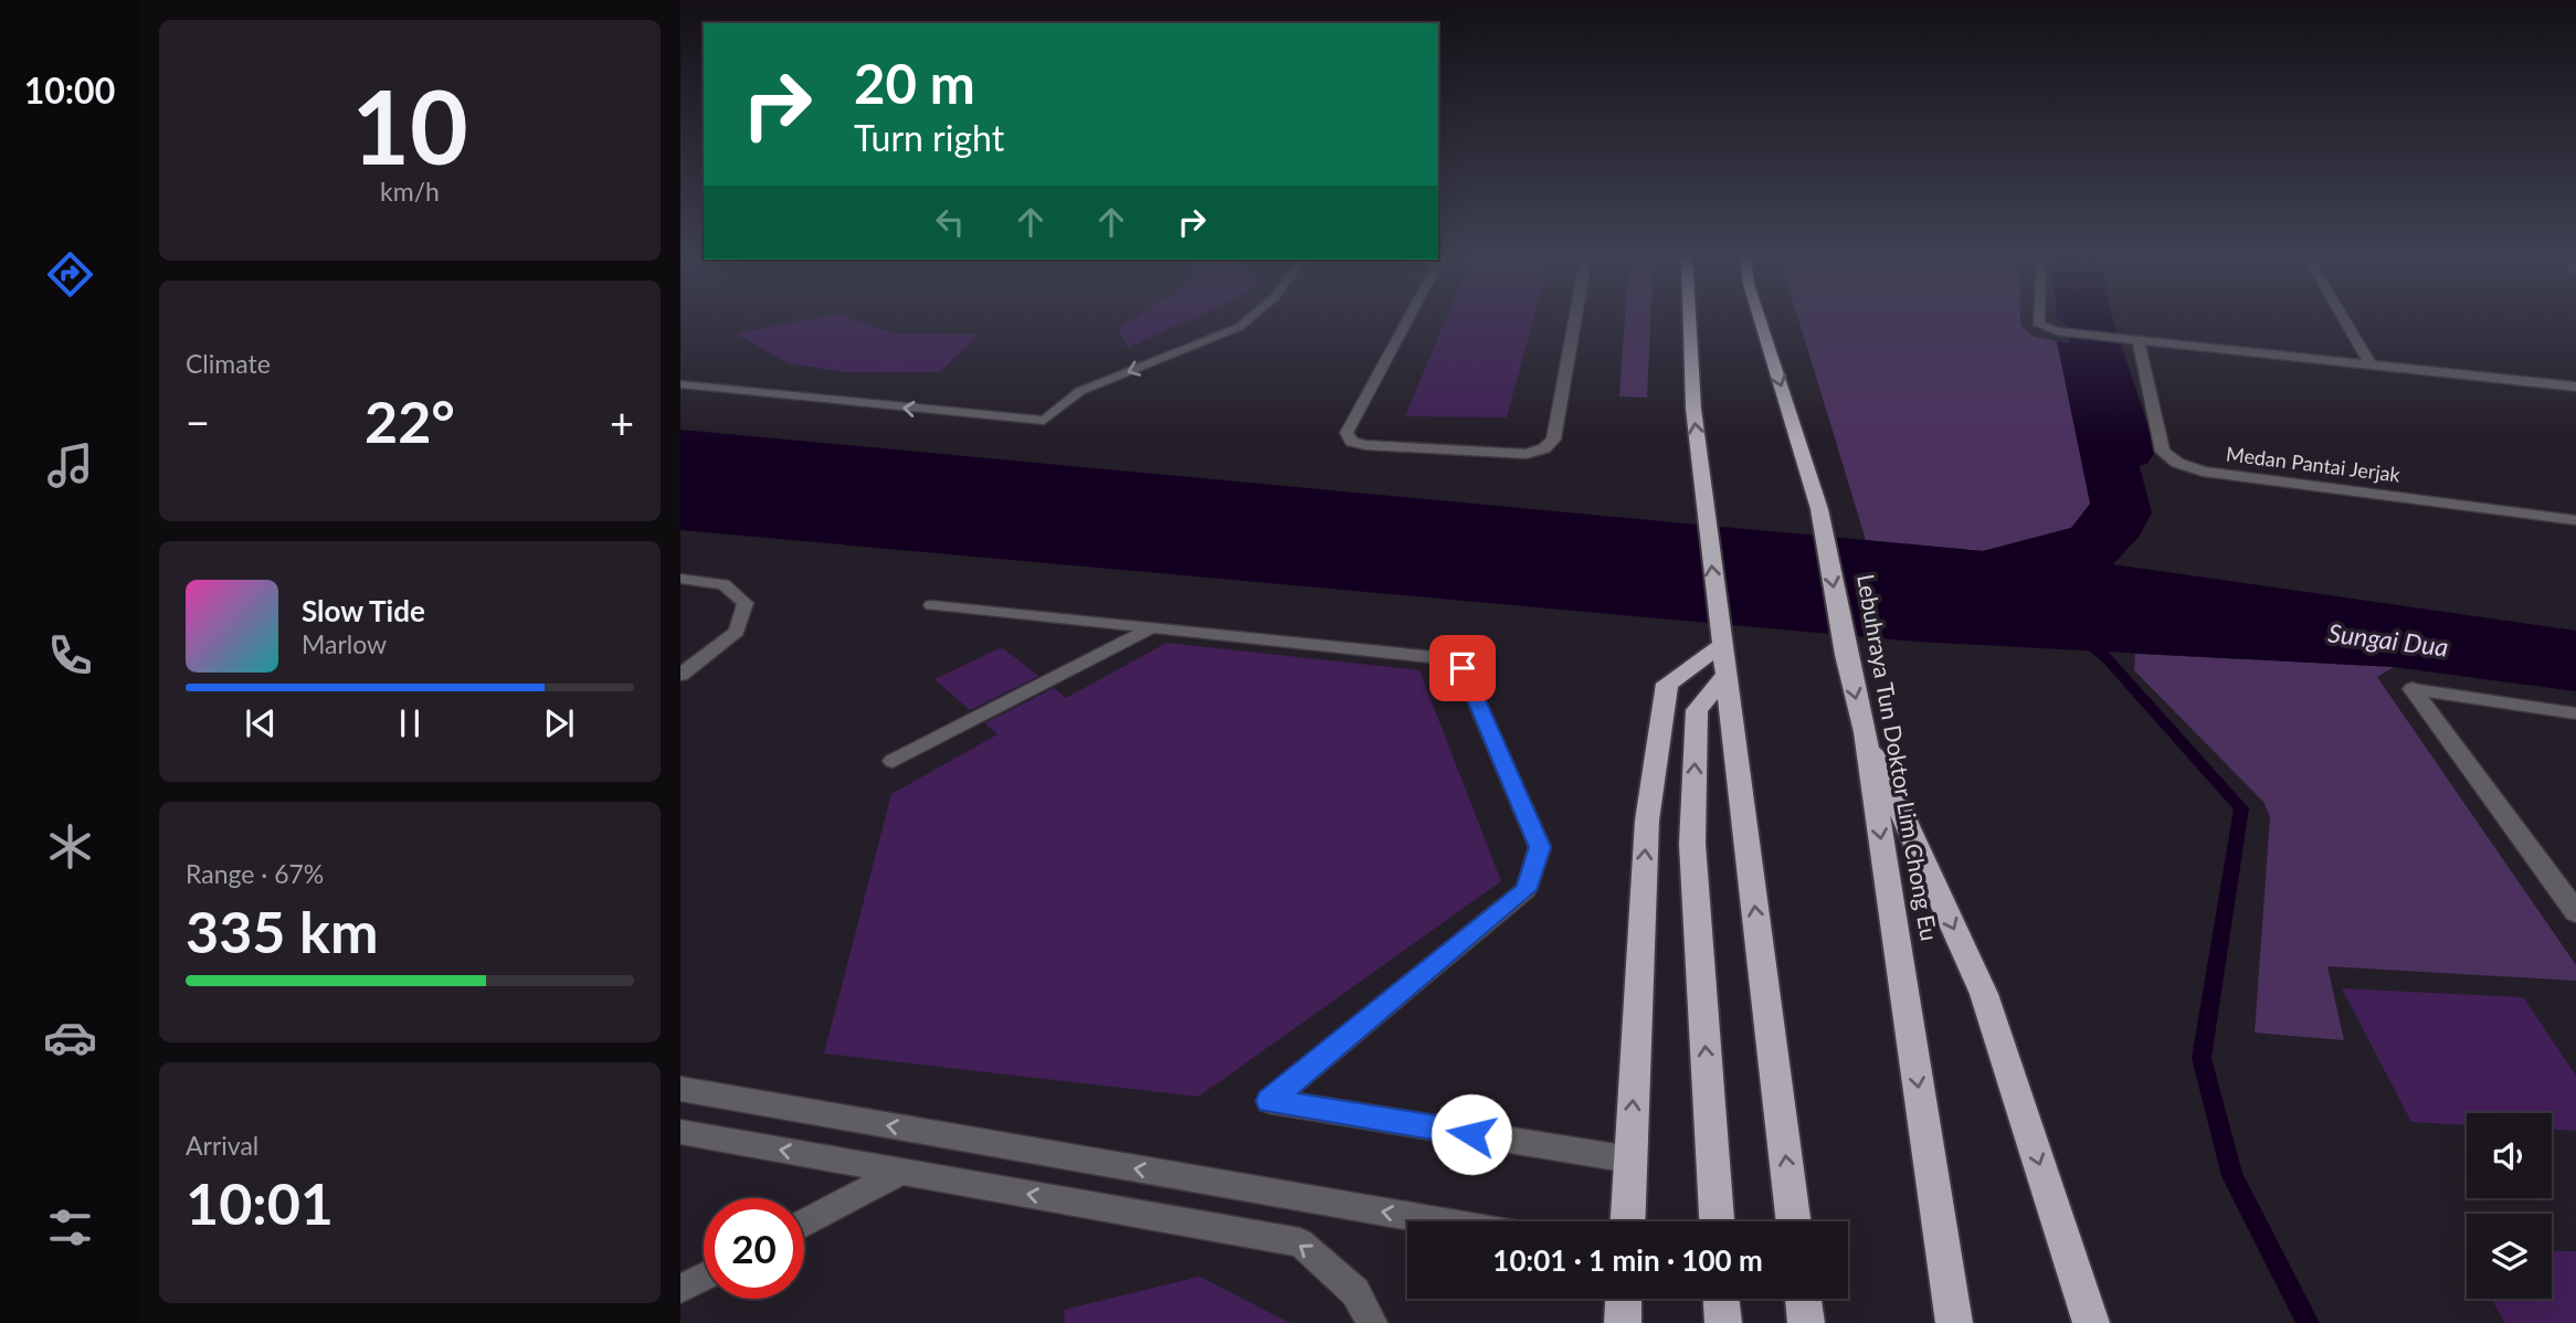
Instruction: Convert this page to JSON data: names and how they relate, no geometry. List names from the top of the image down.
{
  "streets": {
    "highway": ["Lebuhraya Tun Doktor Lim Chong Eu"],
    "street": ["Medan Pantai Jerjak"]
  },
  "water": ["Sungai Dua"],
  "page": {
    "tabs": "10:00",
    "tile": [
      ["10", "km/h"],
      "Climate",
      ["Range · 67%", "335 km"],
      ["Arrival", "10:01"]
    ],
    "turn": ["20 m", "Turn right"],
    "heat": ["−", "22°", "+"],
    "song": ["Slow Tide", "Marlow"],
    "limit": "20",
    "trip": "10:01 · 1 min · 100 m"
  }
}
